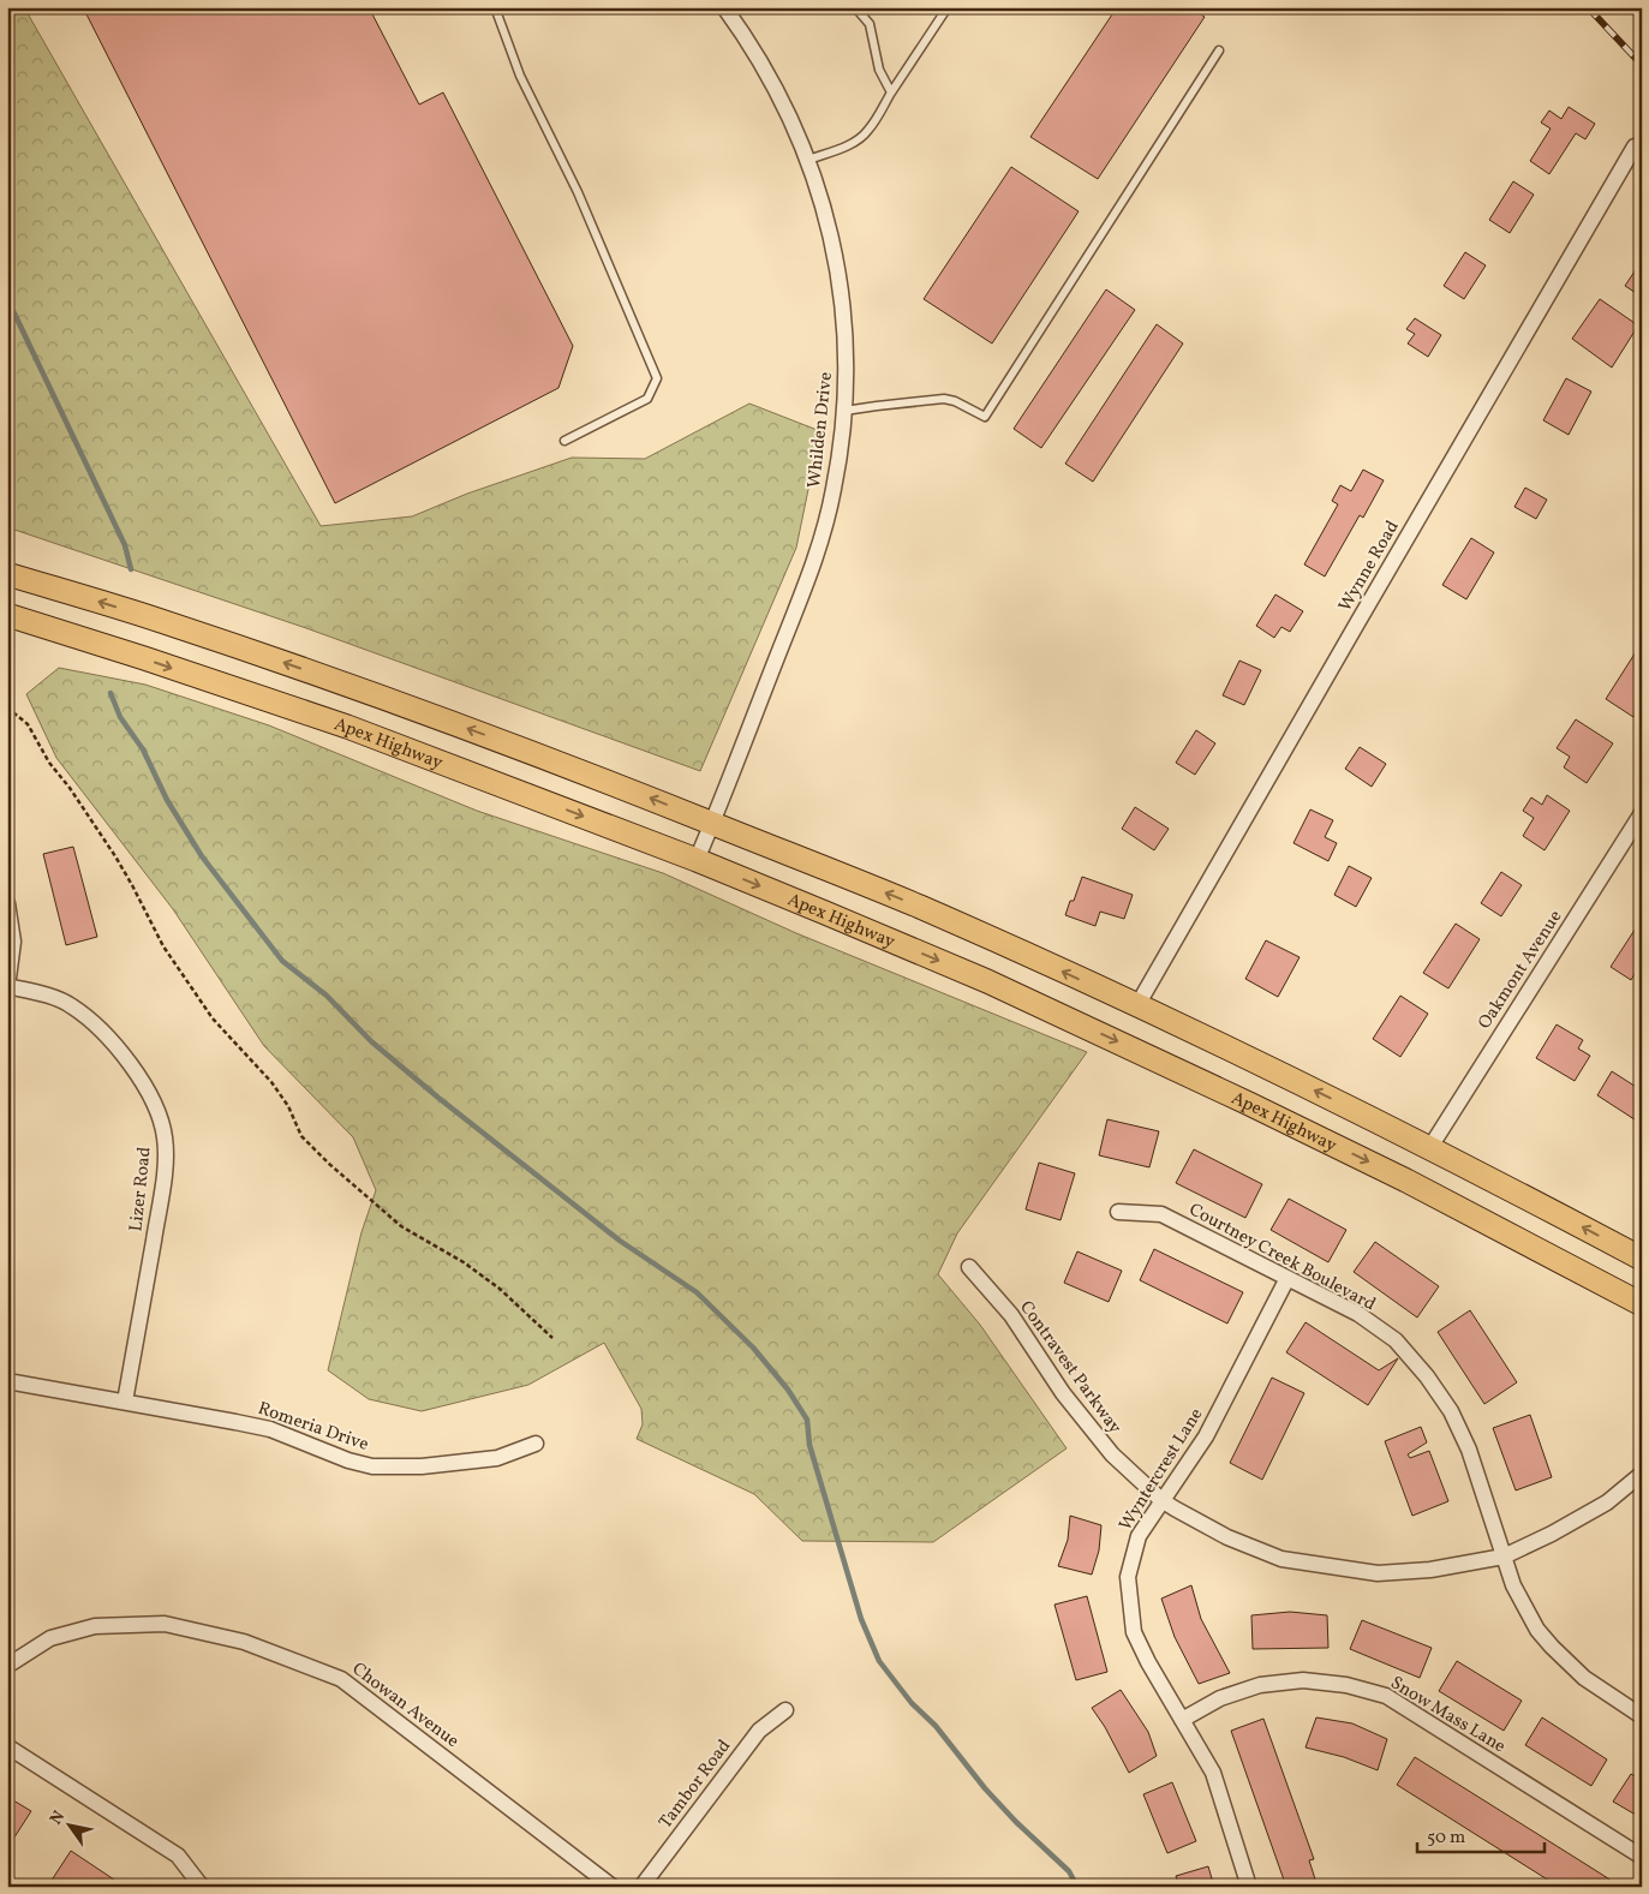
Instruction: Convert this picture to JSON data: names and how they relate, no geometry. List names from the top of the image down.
{
  "streets": {
    "main road": ["Apex Highway"],
    "street": [
      "Whilden Drive",
      "Wynne Road",
      "Oakmont Avenue",
      "Lizer Road",
      "Courtney Creek Boulevard",
      "Contravest Parkway",
      "Romeria Drive",
      "Wyntercrest Lane",
      "Chowan Avenue",
      "Snow Mass Lane",
      "Tambor Road"
    ]
  },
  "crossings": [
    ["Whilden Drive", "Apex Highway"],
    ["Lizer Road", "Romeria Drive"],
    ["Courtney Creek Boulevard", "Contravest Parkway"],
    ["Courtney Creek Boulevard", "Wyntercrest Lane"],
    ["Contravest Parkway", "Wyntercrest Lane"],
    ["Wyntercrest Lane", "Snow Mass Lane"]
  ],
  "scale_bar": "50 m",
  "north": "top left"
}
